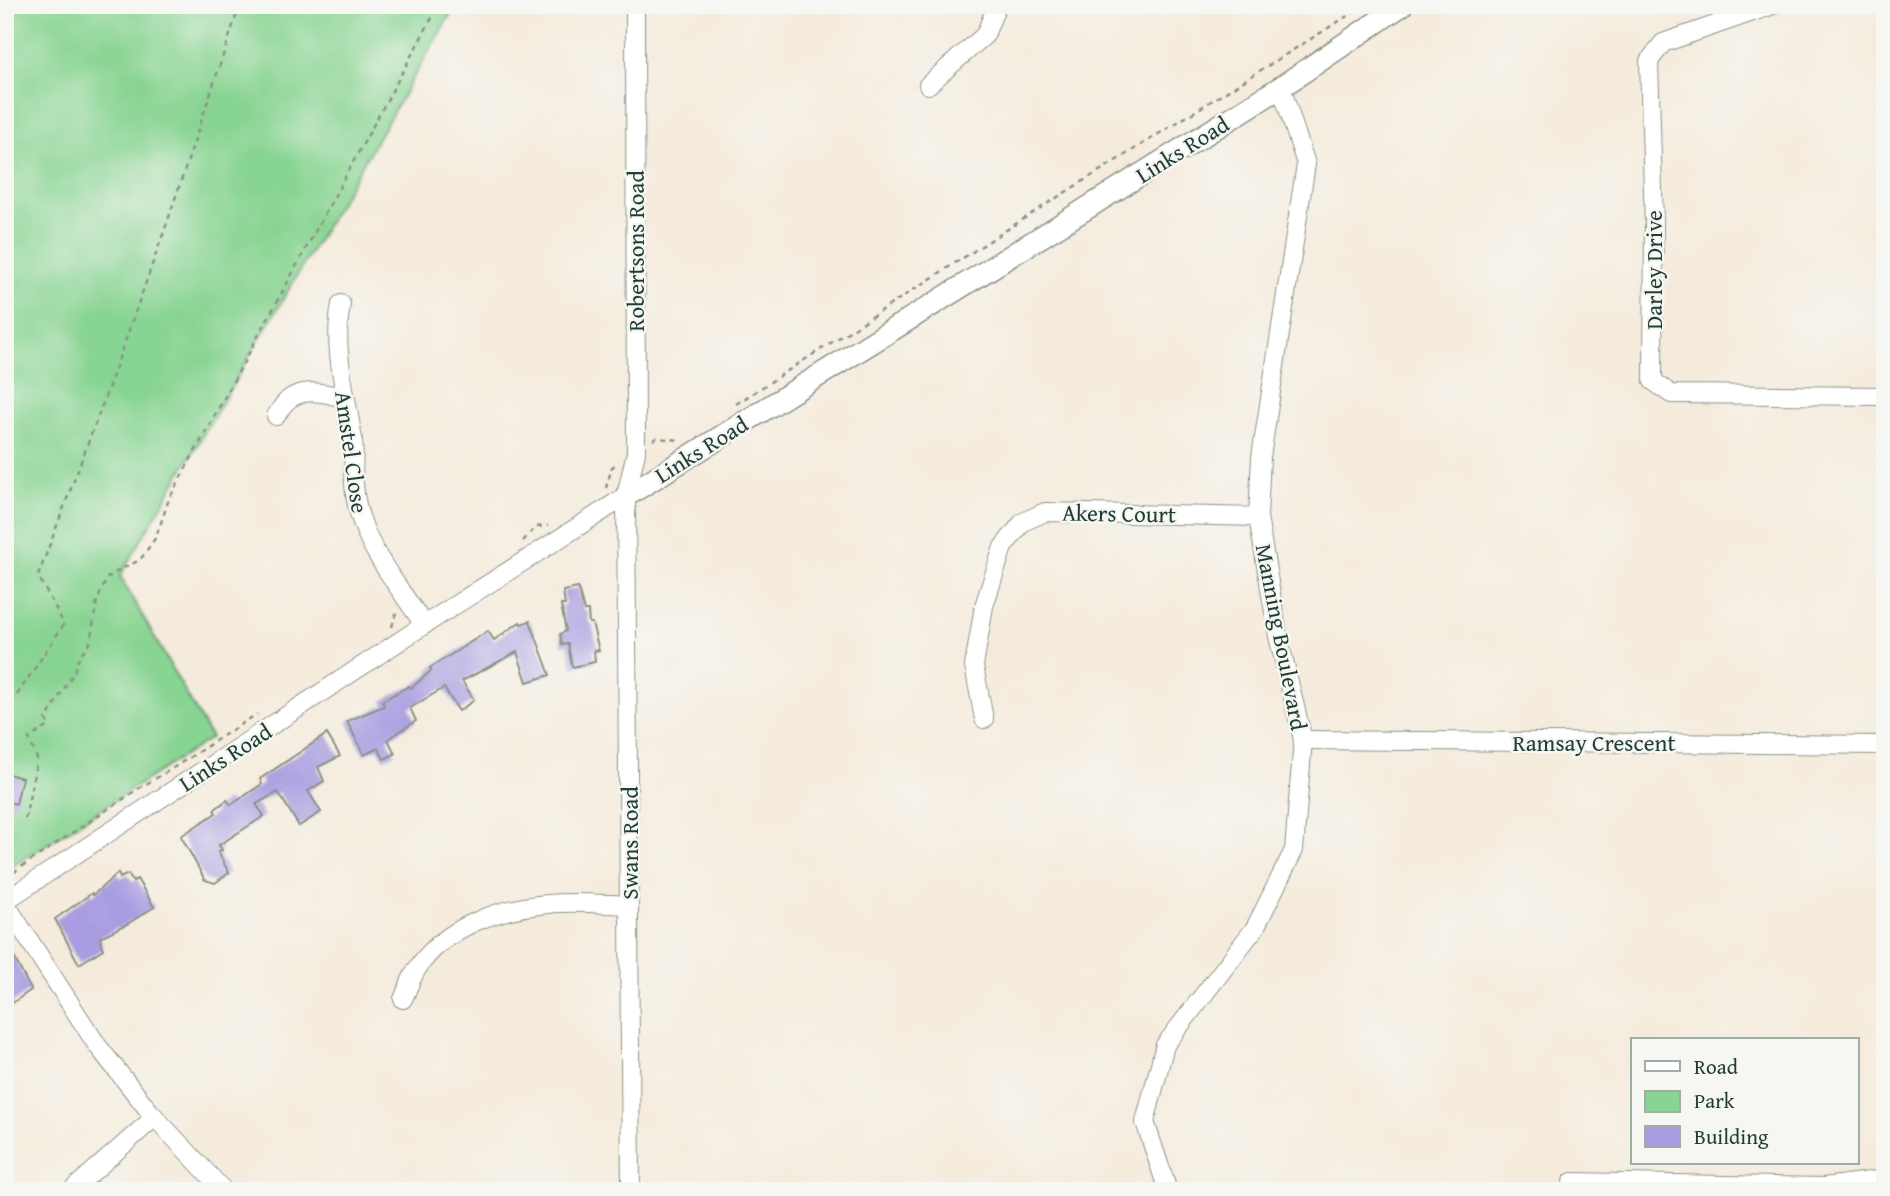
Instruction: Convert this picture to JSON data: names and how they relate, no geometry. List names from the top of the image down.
{
  "streets": {
    "street": [
      "Links Road",
      "Robertsons Road",
      "Darley Drive",
      "Amstel Close",
      "Akers Court",
      "Manning Boulevard",
      "Ramsay Crescent",
      "Swans Road"
    ]
  },
  "crossings": [
    ["Links Road", "Robertsons Road"],
    ["Links Road", "Amstel Close"],
    ["Links Road", "Manning Boulevard"],
    ["Links Road", "Swans Road"],
    ["Robertsons Road", "Swans Road"],
    ["Akers Court", "Manning Boulevard"],
    ["Manning Boulevard", "Ramsay Crescent"]
  ],
  "legend": ["Road", "Park", "Building"]
}
